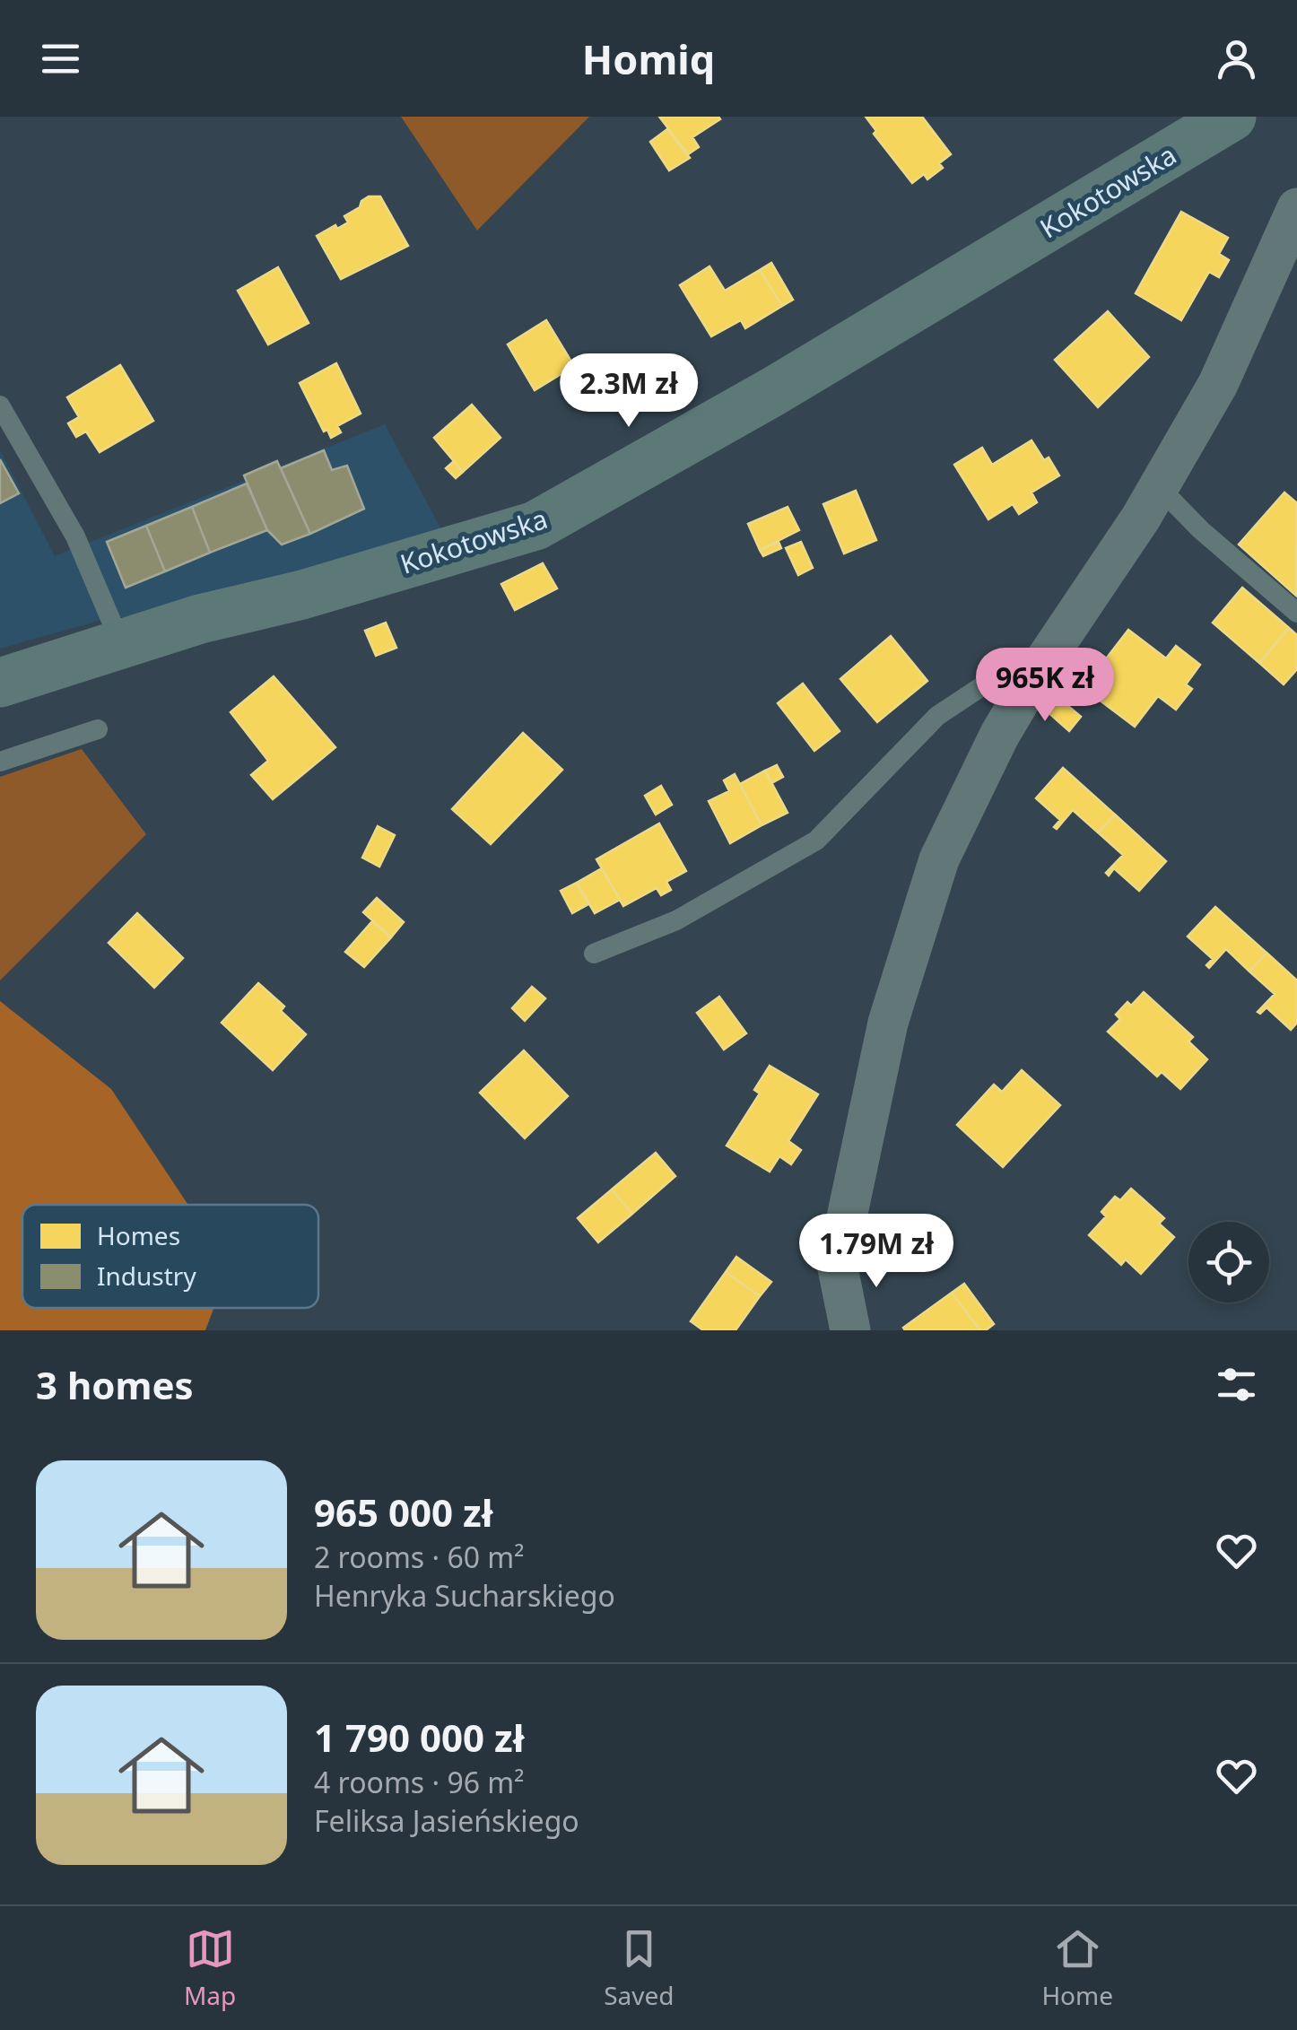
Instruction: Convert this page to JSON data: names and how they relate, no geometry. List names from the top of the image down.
{
  "streets": {
    "street": ["Kokotowska"]
  },
  "legend": ["Homes", "Industry"],
  "page": {
    "header": "Homiq",
    "price": ["2.3M zł", "965K zł", "1.79M zł"],
    "heading": "3 homes",
    "list": [
      {
        "name": "965 000 zł",
        "note": "2 rooms · 60 m² · Henryka Sucharskiego"
      },
      {
        "name": "1 790 000 zł",
        "note": "4 rooms · 96 m² · Feliksa Jasieńskiego"
      }
    ],
    "tabs": ["Map", "Saved", "Home"]
  }
}
